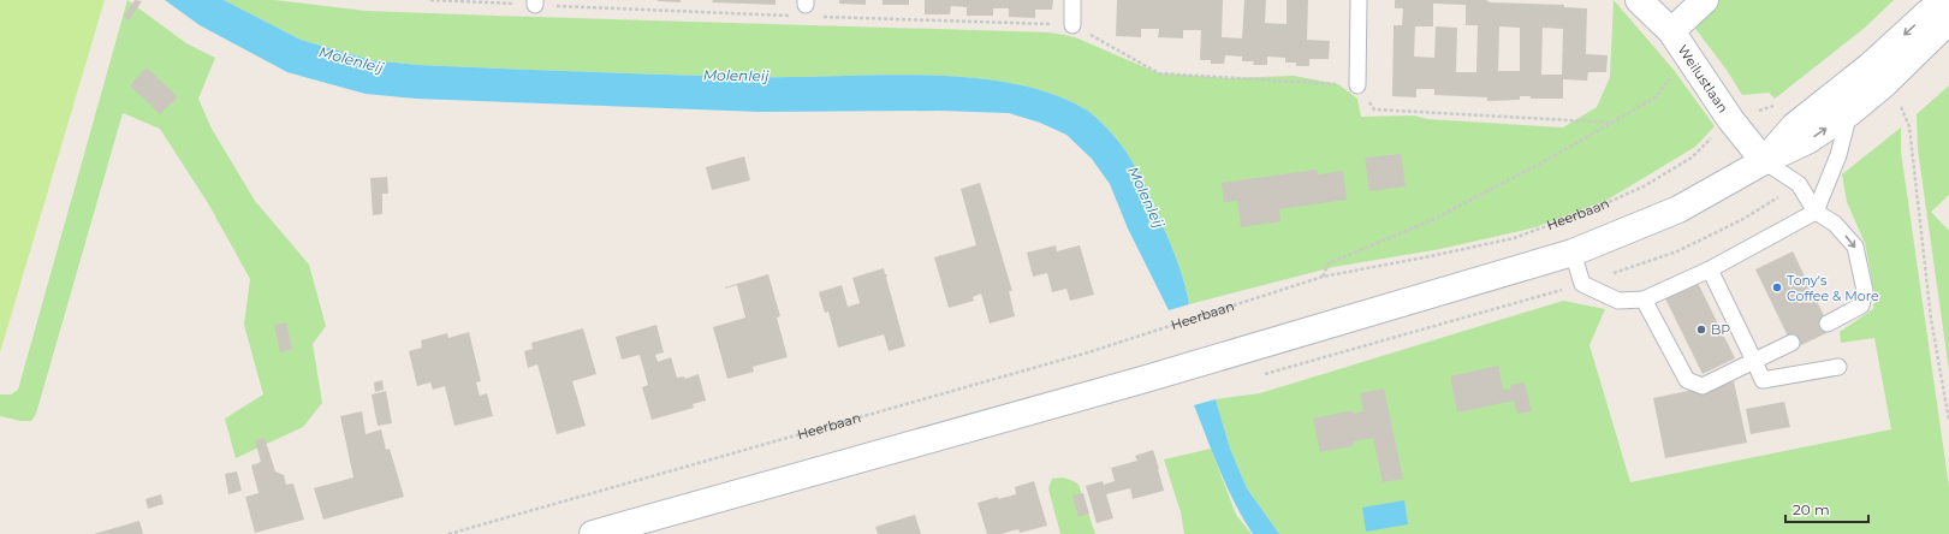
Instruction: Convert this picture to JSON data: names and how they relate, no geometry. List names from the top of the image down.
{
  "streets": {
    "street": ["Weilustlaan"],
    "path": ["Heerbaan"]
  },
  "crossings": [
    ["Weilustlaan", "Heerbaan"]
  ],
  "water": ["Molenleij"],
  "places": ["Tony's Coffee & More", "BP"],
  "scale_bar": "20 m"
}
